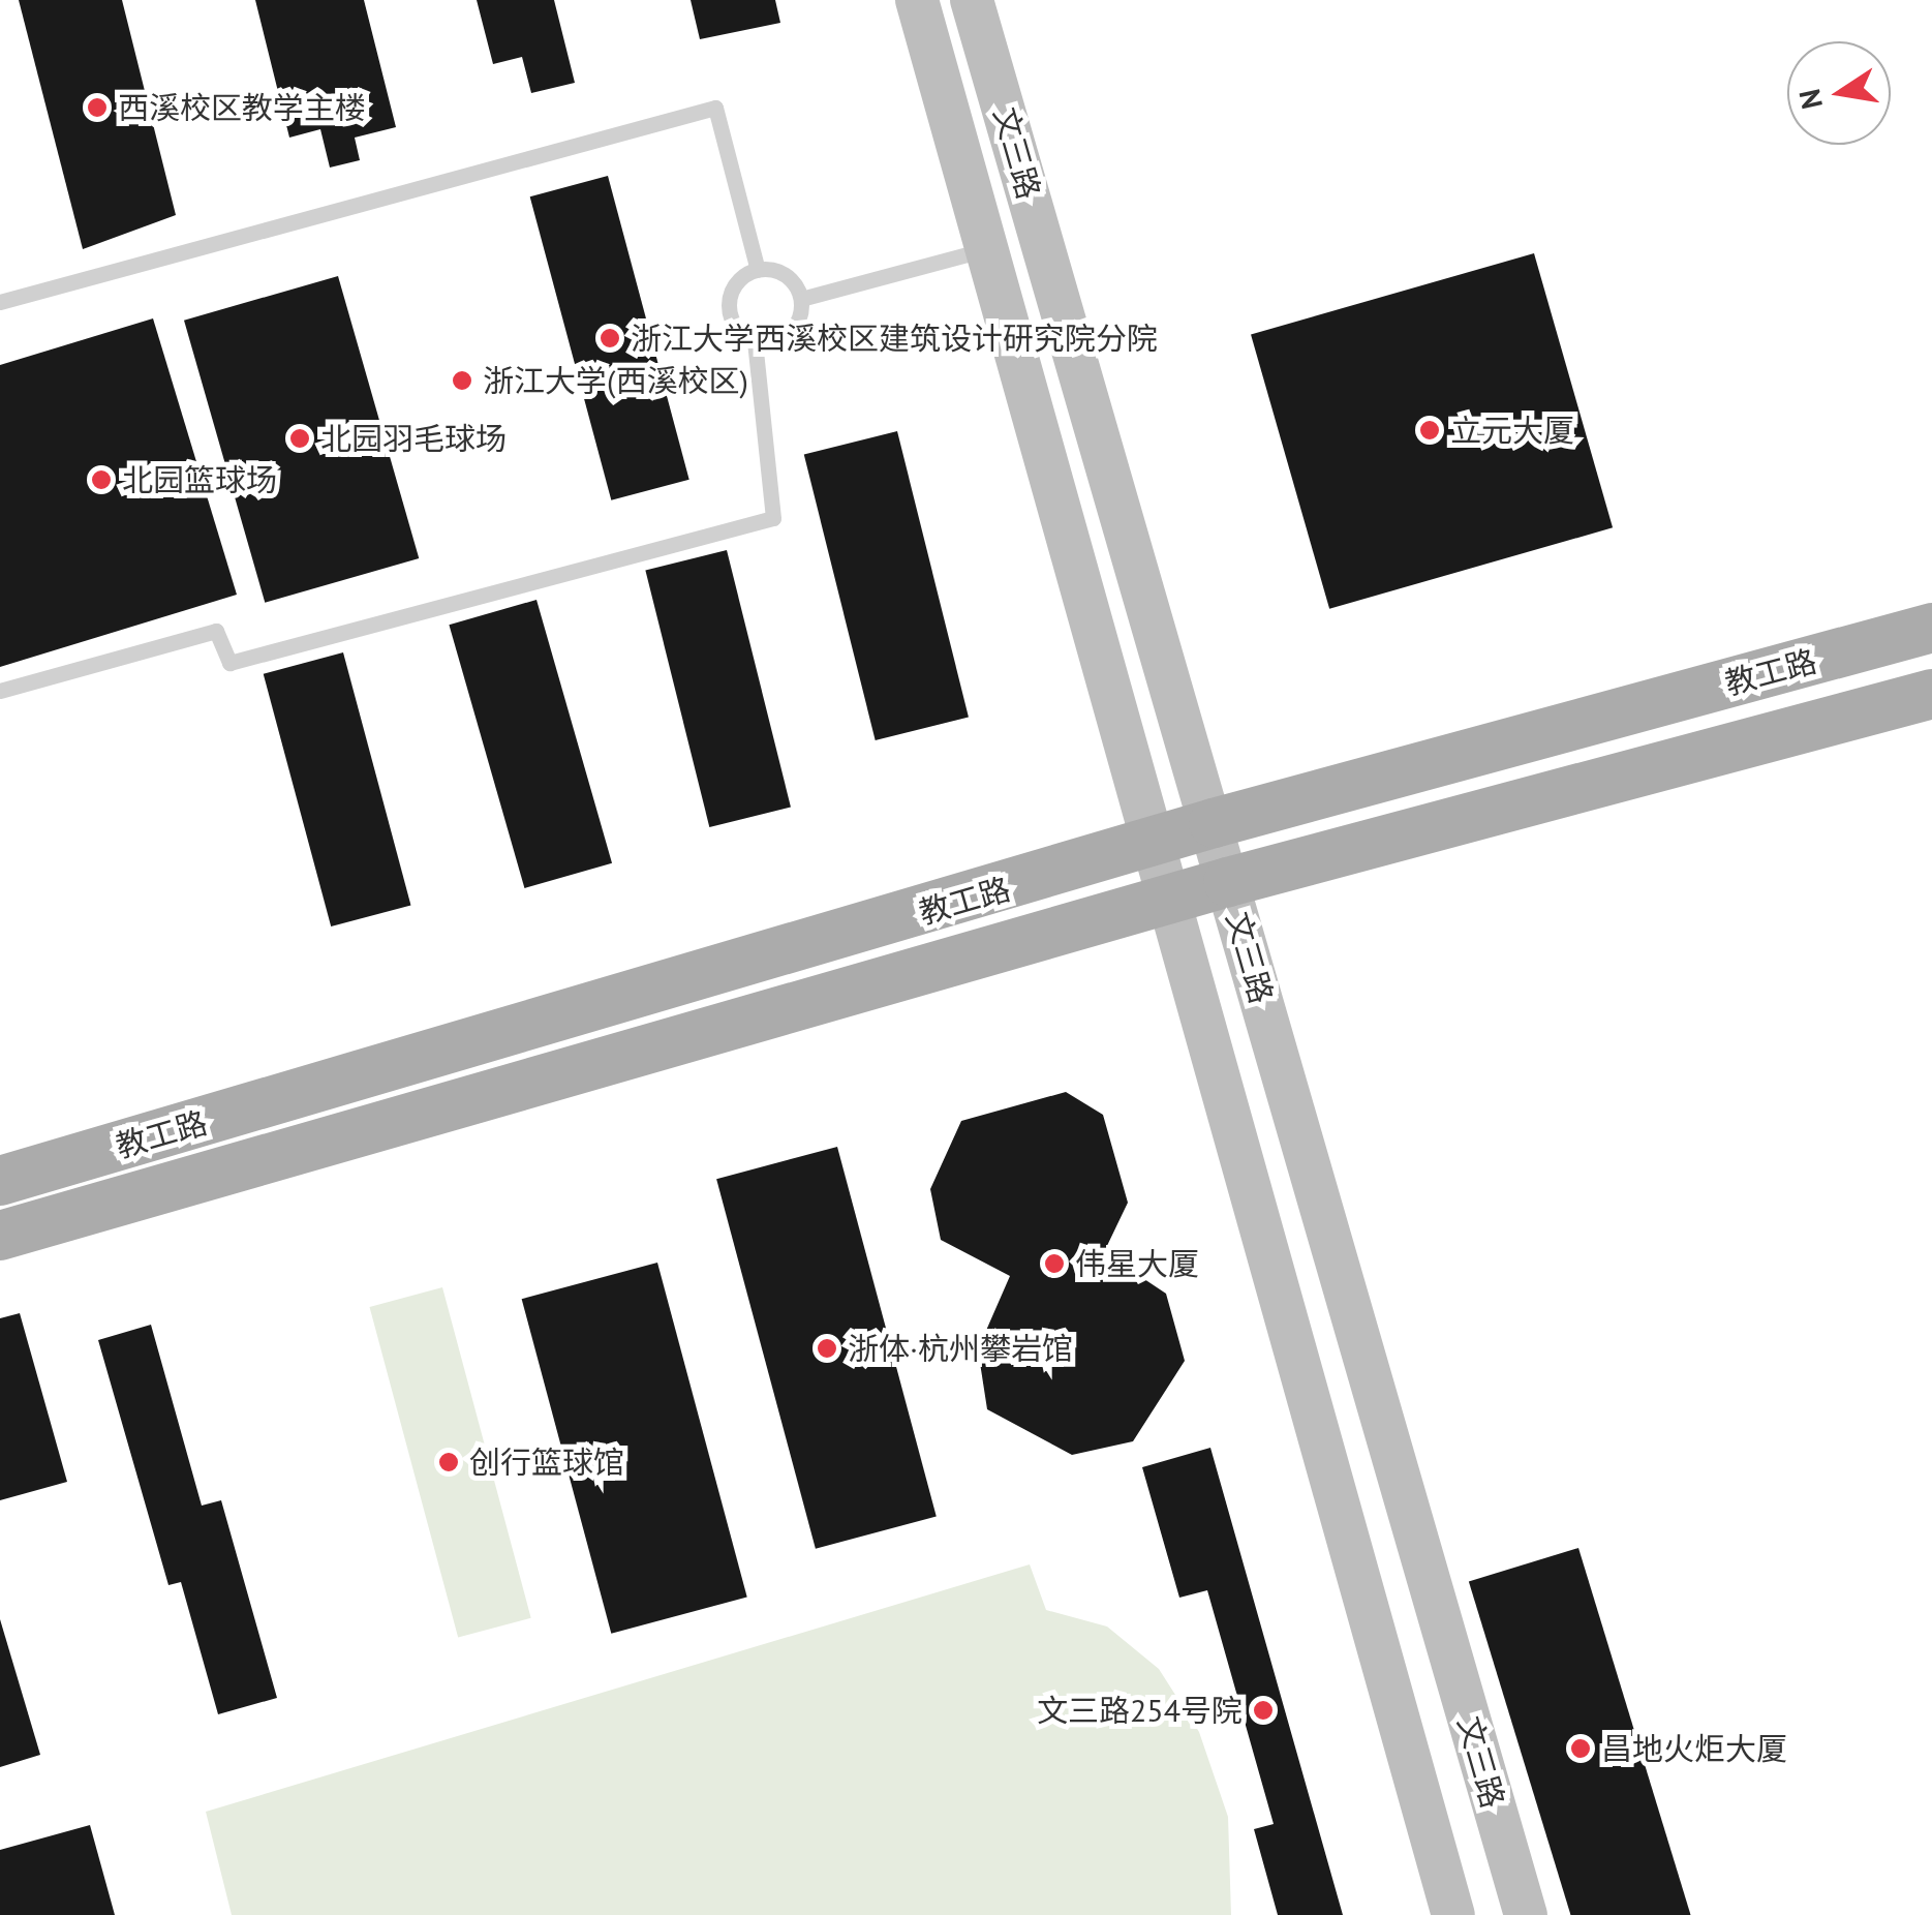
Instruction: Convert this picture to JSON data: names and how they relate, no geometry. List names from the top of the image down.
{
  "streets": {
    "main road": ["文三路", "教工路"]
  },
  "crossings": [
    ["文三路", "教工路"]
  ],
  "places": [
    "西溪校区教学主楼",
    "浙江大学西溪校区建筑设计研究院分院",
    "浙江大学(西溪校区)",
    "立元大厦",
    "北园羽毛球场",
    "北园篮球场",
    "伟星大厦",
    "浙体·杭州攀岩馆",
    "创行篮球馆",
    "文三路254号院",
    "昌地火炬大厦"
  ],
  "north": "left"
}
